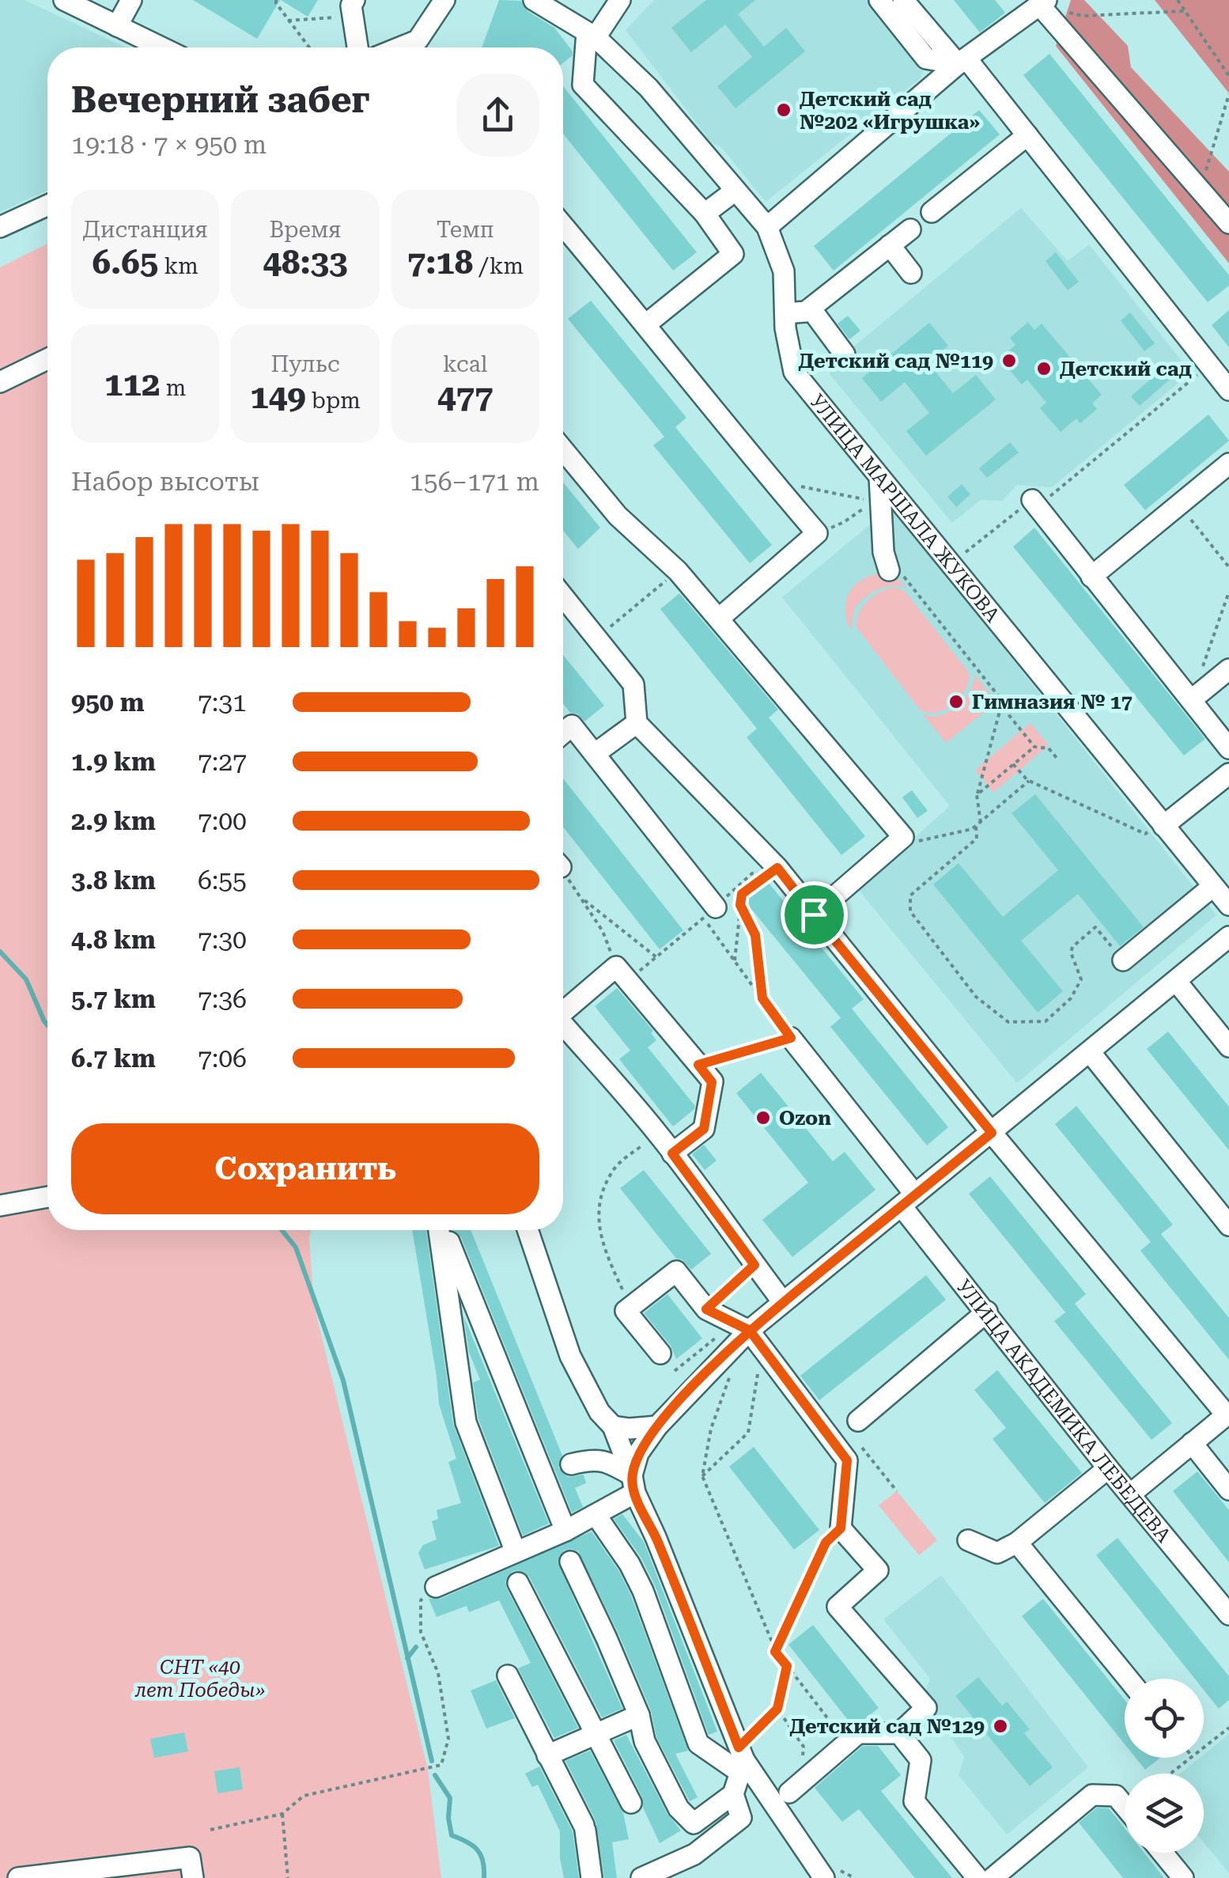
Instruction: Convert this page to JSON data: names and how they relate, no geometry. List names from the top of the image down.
{
  "streets": {
    "street": ["УЛИЦА МАРШАЛА ЖУКОВА", "УЛИЦА АКАДЕМИКА ЛЕБЕДЕВА"]
  },
  "parks": ["СНТ «40 лет Победы»"],
  "places": [
    "Детский сад №202 «Игрушка»",
    "Детский сад №119",
    "Детский сад",
    "Гимназия № 17",
    "Ozon",
    "Детский сад №129"
  ],
  "page": {
    "heading": ["Вечерний забег", "19:18 · 7 × 950 m"],
    "stats": [
      ["Дистанция", "6.65 km"],
      ["Время", "48:33"],
      ["Темп", "7:18 /km"],
      ["112 m"],
      ["Пульс", "149 bpm"],
      ["kcal", "477"]
    ],
    "chart": ["Набор высоты", "156–171 m"],
    "list": [
      {
        "name": "950 m",
        "note": "7:31"
      },
      {
        "name": "1.9 km",
        "note": "7:27"
      },
      {
        "name": "2.9 km",
        "note": "7:00"
      },
      {
        "name": "3.8 km",
        "note": "6:55"
      },
      {
        "name": "4.8 km",
        "note": "7:30"
      },
      {
        "name": "5.7 km",
        "note": "7:36"
      },
      {
        "name": "6.7 km",
        "note": "7:06"
      }
    ],
    "buttons": "Сохранить"
  }
}
